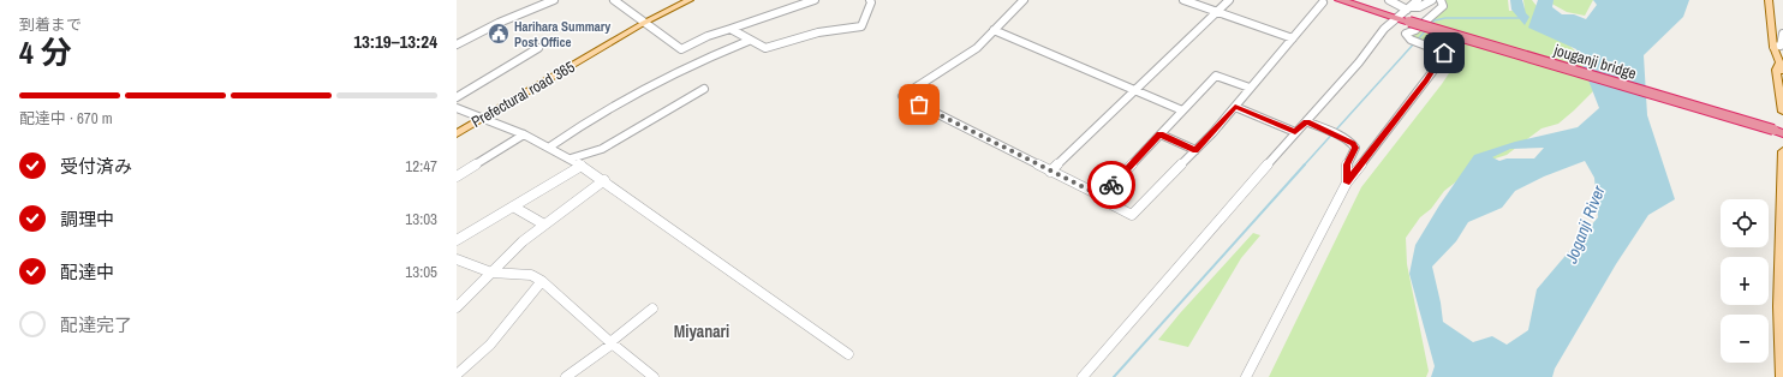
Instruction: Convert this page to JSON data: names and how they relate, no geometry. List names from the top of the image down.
{
  "streets": {
    "highway": ["jouganji bridge"],
    "main road": ["Prefectural road 365"]
  },
  "districts": ["Miyanari"],
  "water": ["Joganji River"],
  "places": {
    "public building": ["Harihara Summary Post Office"]
  },
  "page": {
    "heading": ["4 分", "到着まで", "13:19–13:24"],
    "bar": "配達中 · 670 m",
    "list": [
      ["受付済み", "12:47"],
      ["調理中", "13:03"],
      ["配達中", "13:05"],
      "配達完了"
    ],
    "map_buttons": ["+", "−"]
  }
}
